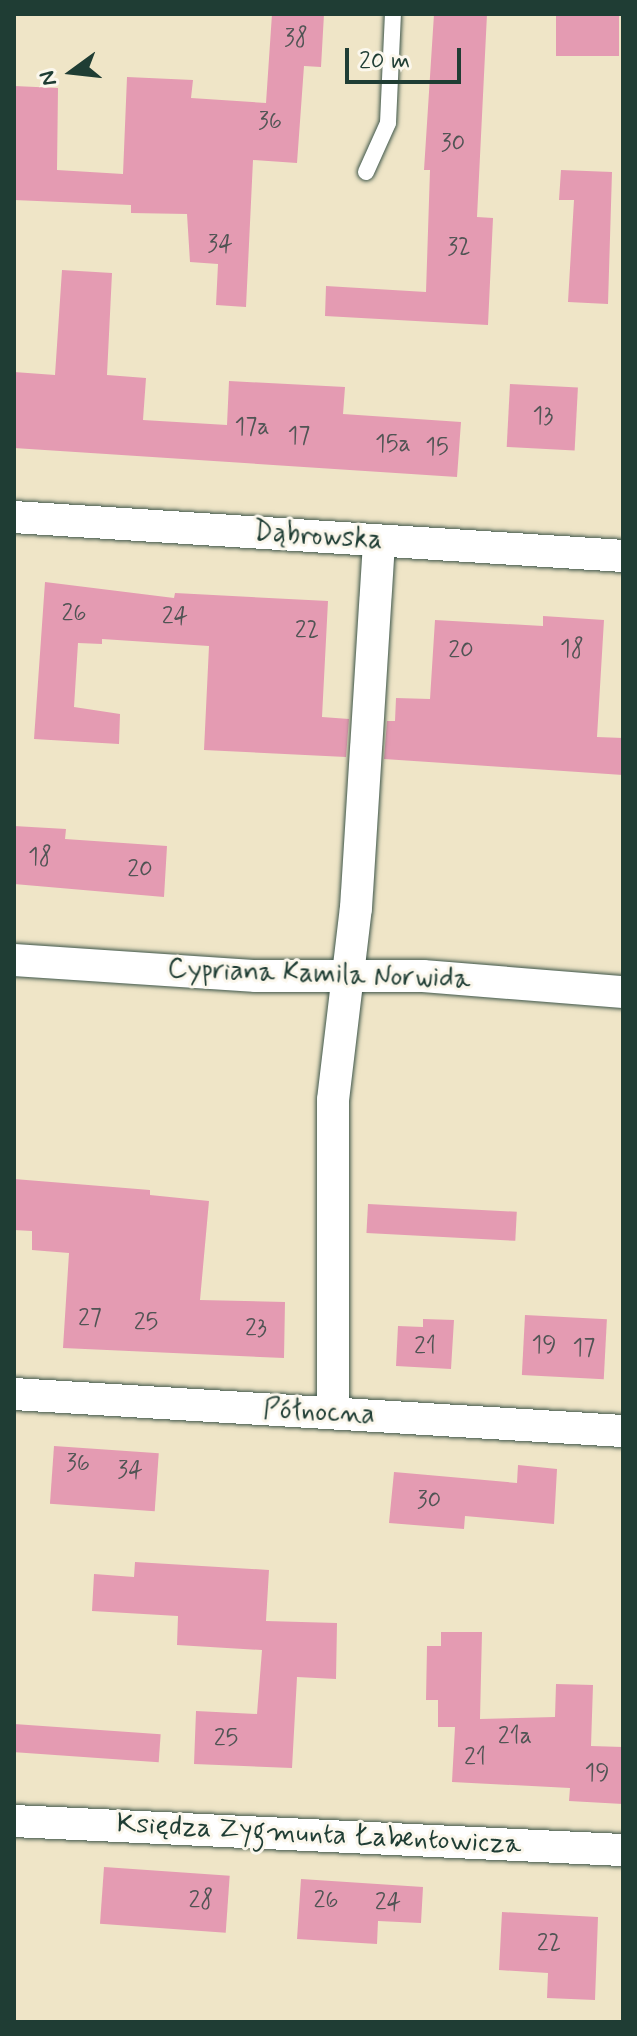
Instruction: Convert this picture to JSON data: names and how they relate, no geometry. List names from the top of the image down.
{
  "streets": {
    "street": [
      "Dąbrowska",
      "Cypriana Kamila Norwida",
      "Północna",
      "Księdza Zygmunta Łabentowicza"
    ]
  },
  "house_numbers": [
    "38",
    "36",
    "30",
    "34",
    "32",
    "13",
    "17a",
    "17",
    "15a",
    "15",
    "26",
    "24",
    "22",
    "18",
    "20",
    "18",
    "20",
    "27",
    "25",
    "23",
    "19",
    "21",
    "17",
    "36",
    "34",
    "30",
    "21a",
    "25",
    "21",
    "19",
    "28",
    "26",
    "24",
    "22"
  ],
  "scale_bar": "20 m",
  "north": "left"
}
